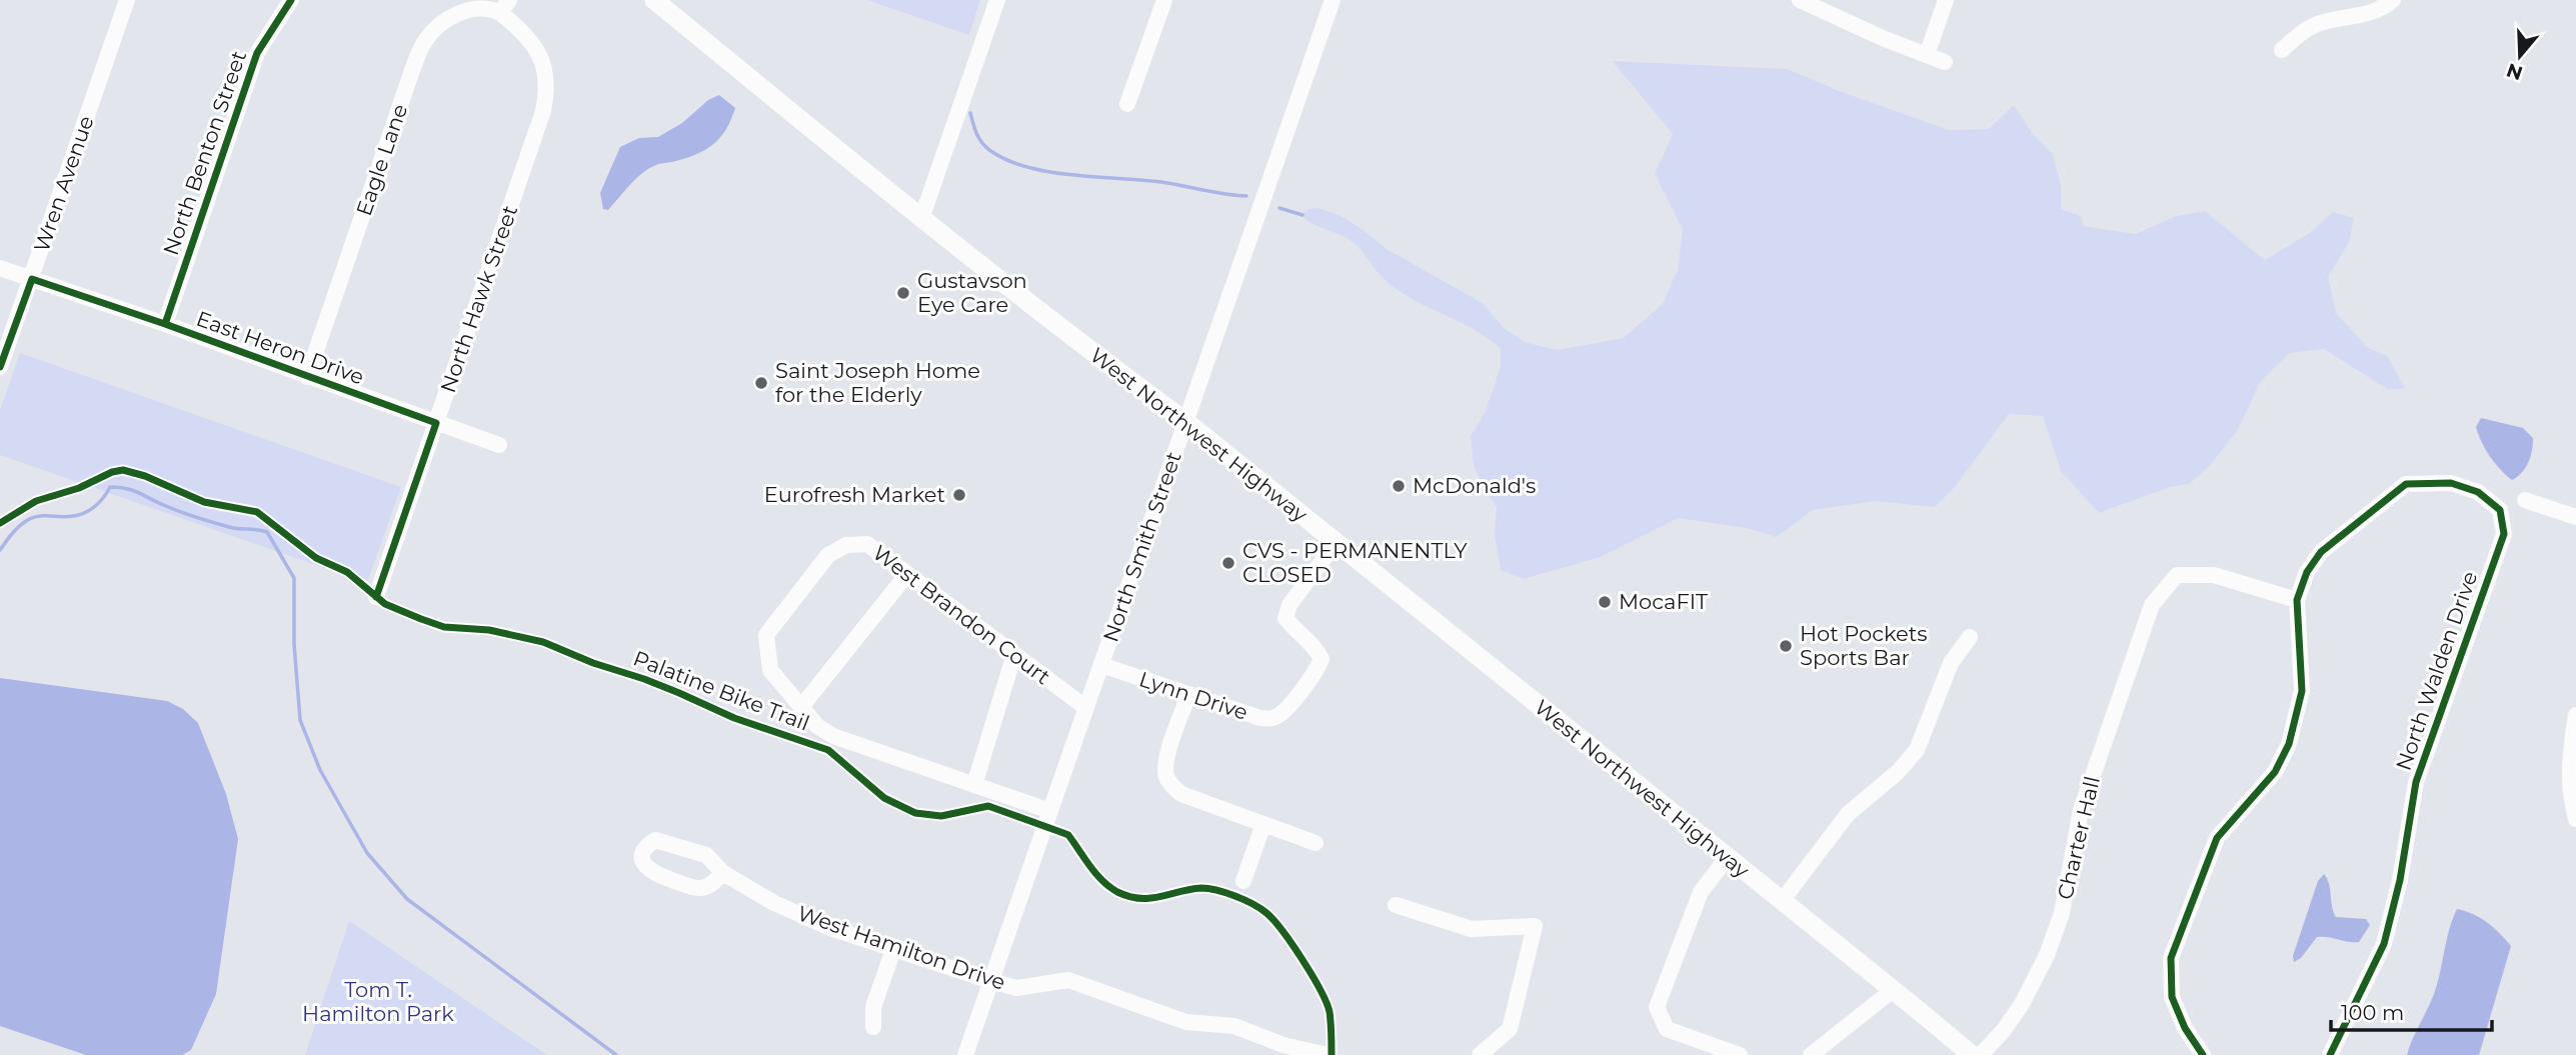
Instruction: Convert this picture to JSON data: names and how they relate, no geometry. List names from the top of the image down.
{
  "streets": {
    "main road": ["West Northwest Highway"],
    "street": [
      "North Benton Street",
      "Eagle Lane",
      "Wren Avenue",
      "North Hawk Street",
      "East Heron Drive",
      "North Smith Street",
      "West Brandon Court",
      "North Walden Drive",
      "Lynn Drive",
      "Charter Hall",
      "West Hamilton Drive"
    ],
    "cycle path": ["Palatine Bike Trail"]
  },
  "crossings": [
    ["North Benton Street", "East Heron Drive"],
    ["Eagle Lane", "North Hawk Street"],
    ["Eagle Lane", "East Heron Drive"],
    ["Wren Avenue", "East Heron Drive"],
    ["North Hawk Street", "East Heron Drive"],
    ["West Northwest Highway", "North Smith Street"],
    ["West Northwest Highway", "Lynn Drive"],
    ["North Smith Street", "West Brandon Court"],
    ["North Smith Street", "Lynn Drive"],
    ["North Smith Street", "West Hamilton Drive"],
    ["North Walden Drive", "Charter Hall"]
  ],
  "parks": ["Tom T. Hamilton Park"],
  "places": [
    "Gustavson Eye Care",
    "Saint Joseph Home for the Elderly",
    "McDonald's",
    "Eurofresh Market",
    "CVS - PERMANENTLY CLOSED",
    "MocaFIT",
    "Hot Pockets Sports Bar"
  ],
  "scale_bar": "100 m",
  "north": "bottom"
}
